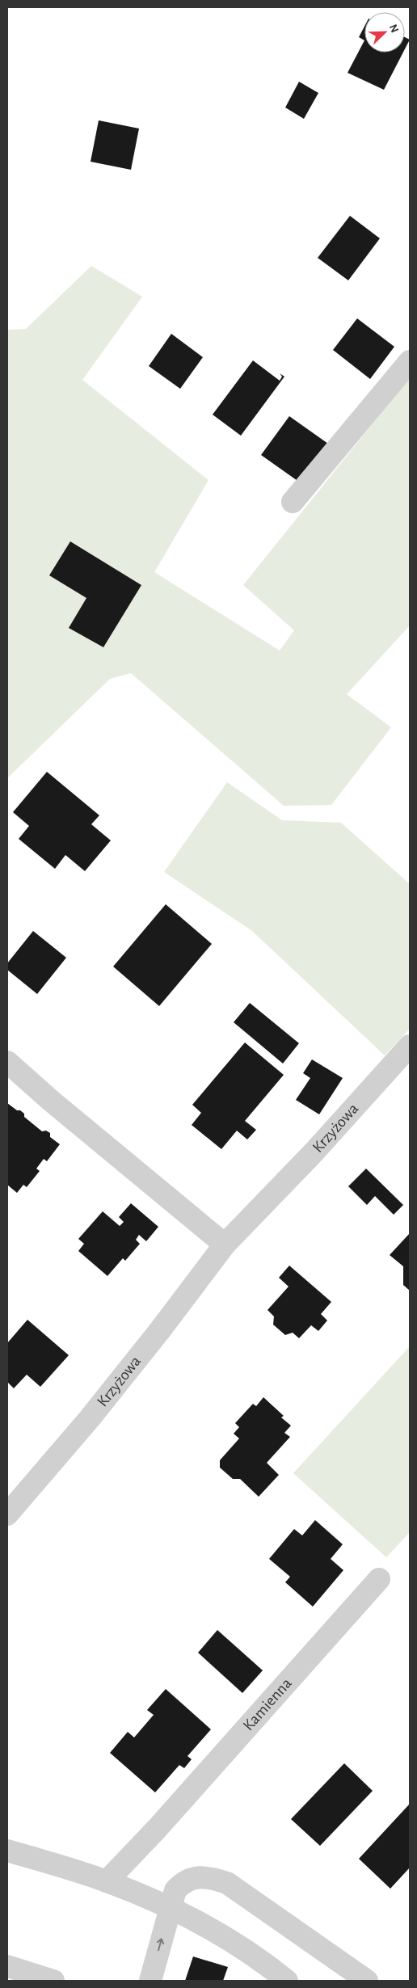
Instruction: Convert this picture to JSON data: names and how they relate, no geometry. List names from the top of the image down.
{
  "streets": {
    "street": ["Krzyżowa", "Kamienna"]
  },
  "north": "top right"
}
